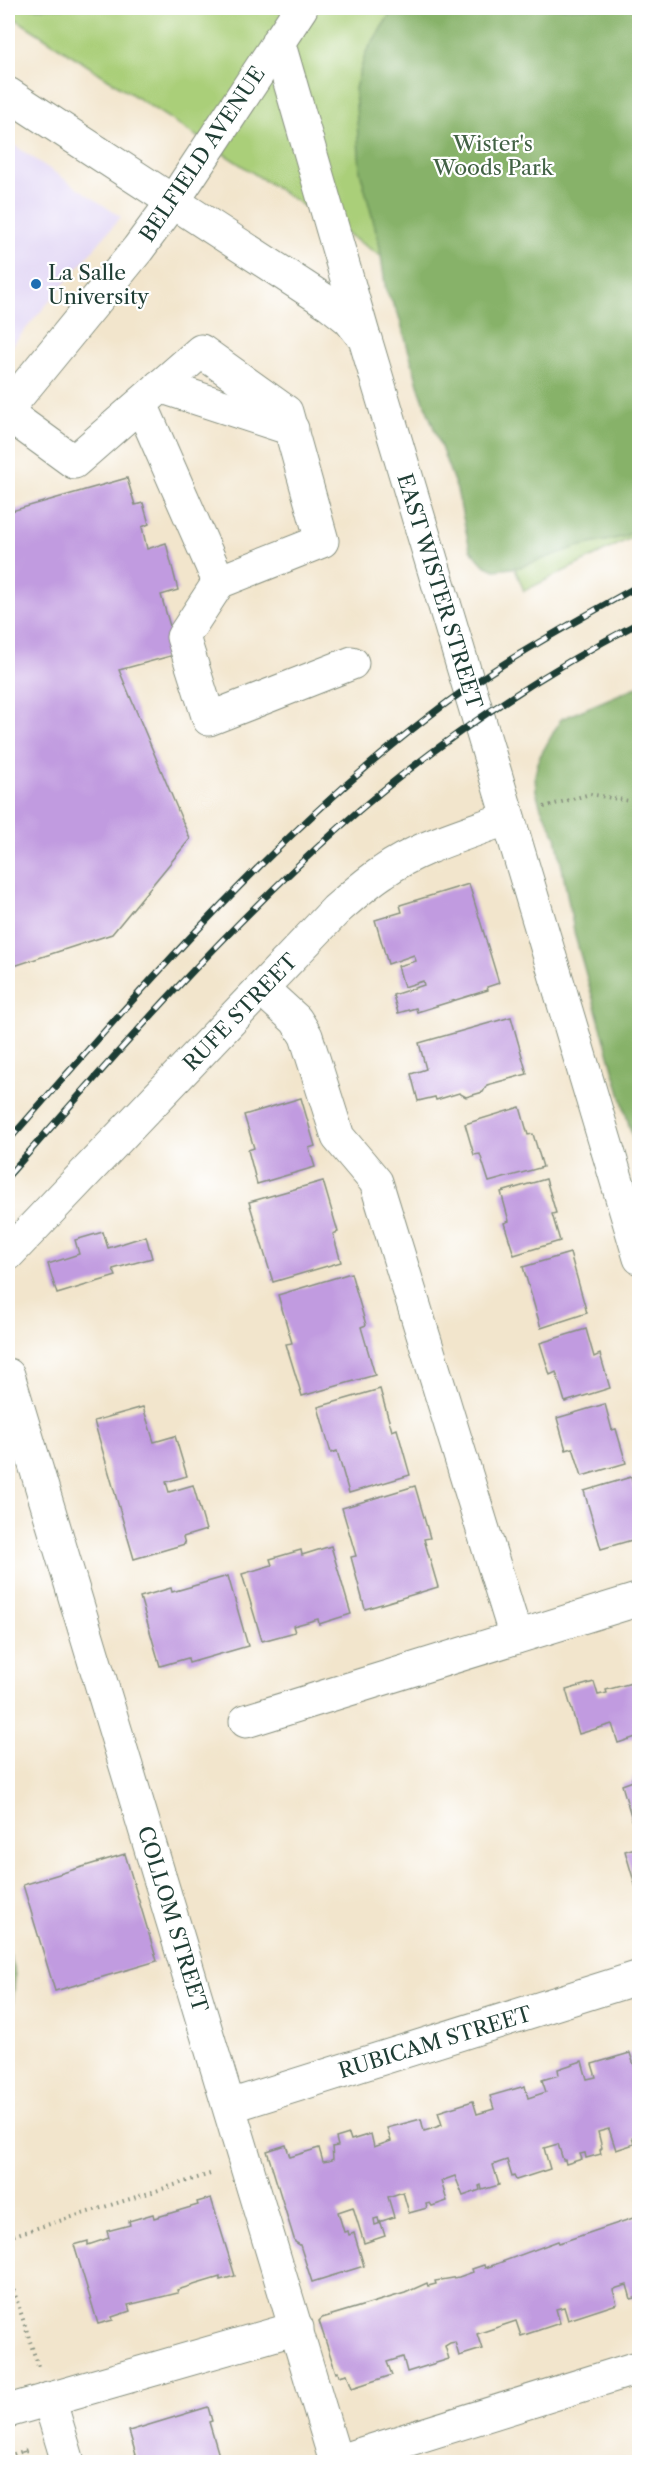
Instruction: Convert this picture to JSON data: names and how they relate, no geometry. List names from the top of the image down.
{
  "streets": {
    "street": [
      "BELFIELD AVENUE",
      "EAST WISTER STREET",
      "RUFE STREET",
      "COLLOM STREET",
      "RUBICAM STREET"
    ]
  },
  "crossings": [
    ["BELFIELD AVENUE", "EAST WISTER STREET"],
    ["EAST WISTER STREET", "RUFE STREET"],
    ["COLLOM STREET", "RUBICAM STREET"]
  ],
  "parks": ["Wister's Woods Park"],
  "places": ["La Salle University"]
}
